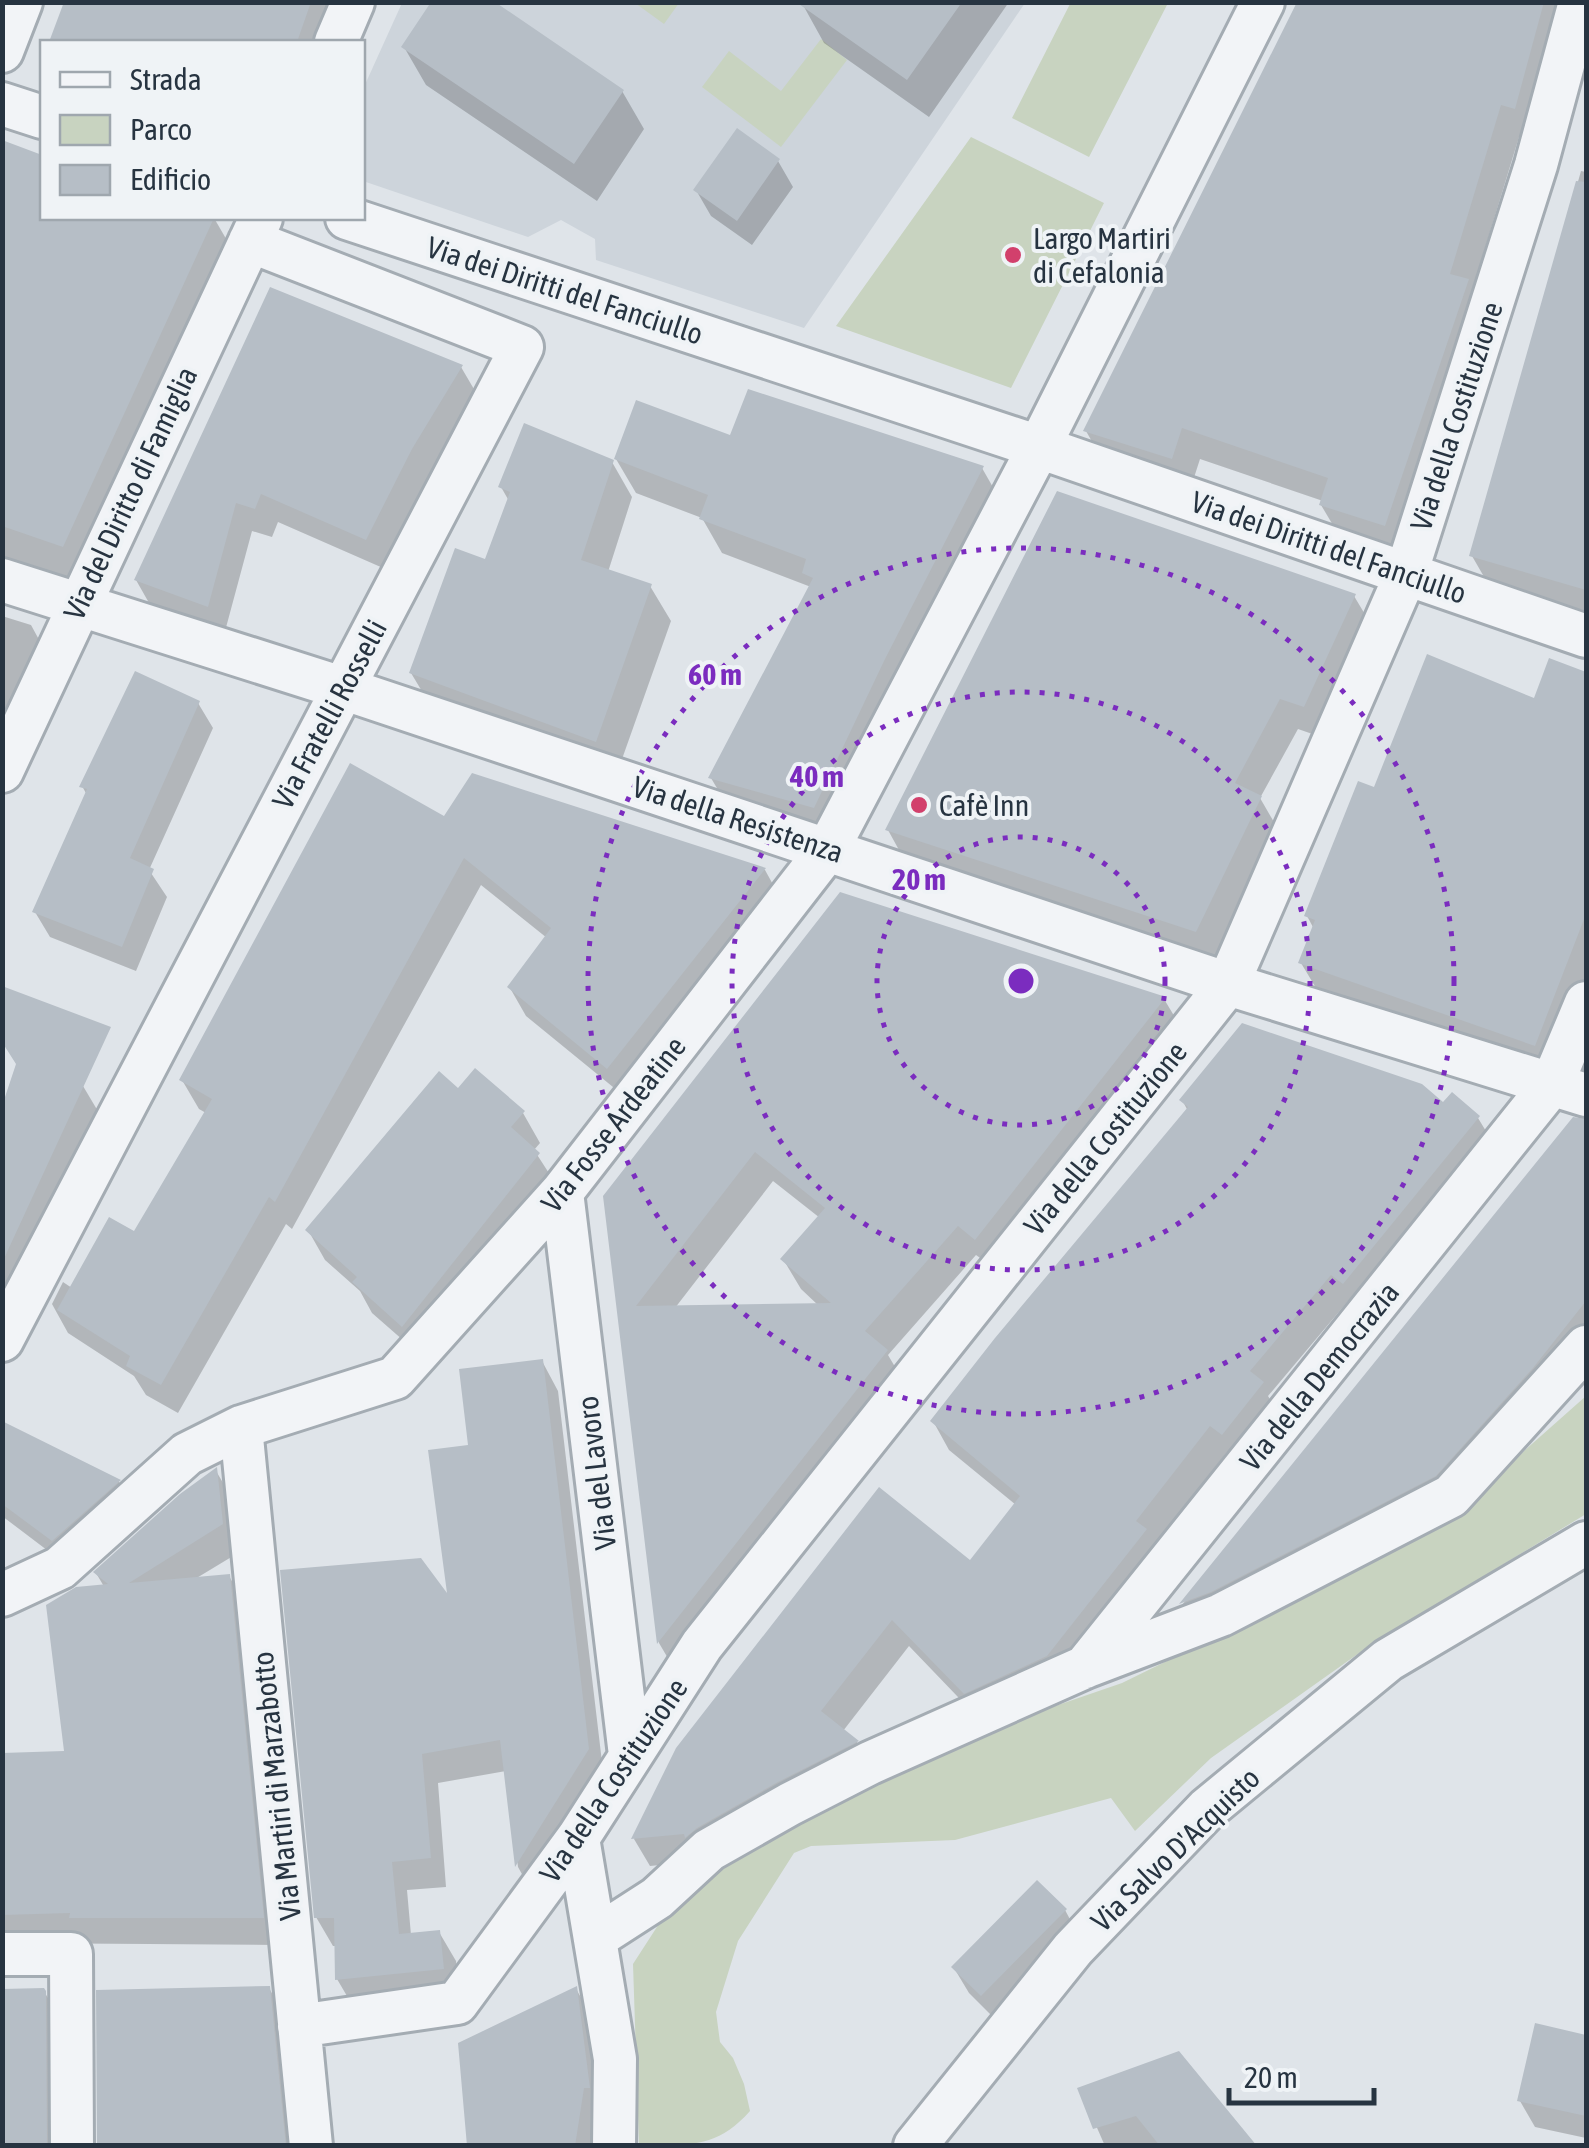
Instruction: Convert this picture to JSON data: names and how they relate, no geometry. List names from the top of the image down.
{
  "streets": {
    "street": [
      "Via dei Diritti del Fanciullo",
      "Via della Costituzione",
      "Via del Diritto di Famiglia",
      "Via Fratelli Rosselli",
      "Via della Resistenza",
      "Via Fosse Ardeatine",
      "Via della Democrazia",
      "Via del Lavoro",
      "Via Martiri di Marzabotto",
      "Via Salvo D'Acquisto"
    ]
  },
  "crossings": [
    ["Via dei Diritti del Fanciullo", "Via della Costituzione"],
    ["Via dei Diritti del Fanciullo", "Via Fosse Ardeatine"],
    ["Via della Costituzione", "Via della Resistenza"],
    ["Via della Costituzione", "Via del Lavoro"],
    ["Via della Costituzione", "Via Martiri di Marzabotto"],
    ["Via del Diritto di Famiglia", "Via Fratelli Rosselli"],
    ["Via del Diritto di Famiglia", "Via della Resistenza"],
    ["Via Fratelli Rosselli", "Via della Resistenza"],
    ["Via della Resistenza", "Via Fosse Ardeatine"],
    ["Via della Resistenza", "Via della Democrazia"],
    ["Via Fosse Ardeatine", "Via del Lavoro"],
    ["Via Fosse Ardeatine", "Via Martiri di Marzabotto"]
  ],
  "places": ["Largo Martiri di Cefalonia", "Cafè Inn"],
  "legend": ["Strada", "Parco", "Edificio"],
  "scale_bar": "20 m",
  "rings": ["60 m", "40 m", "20 m"]
}
